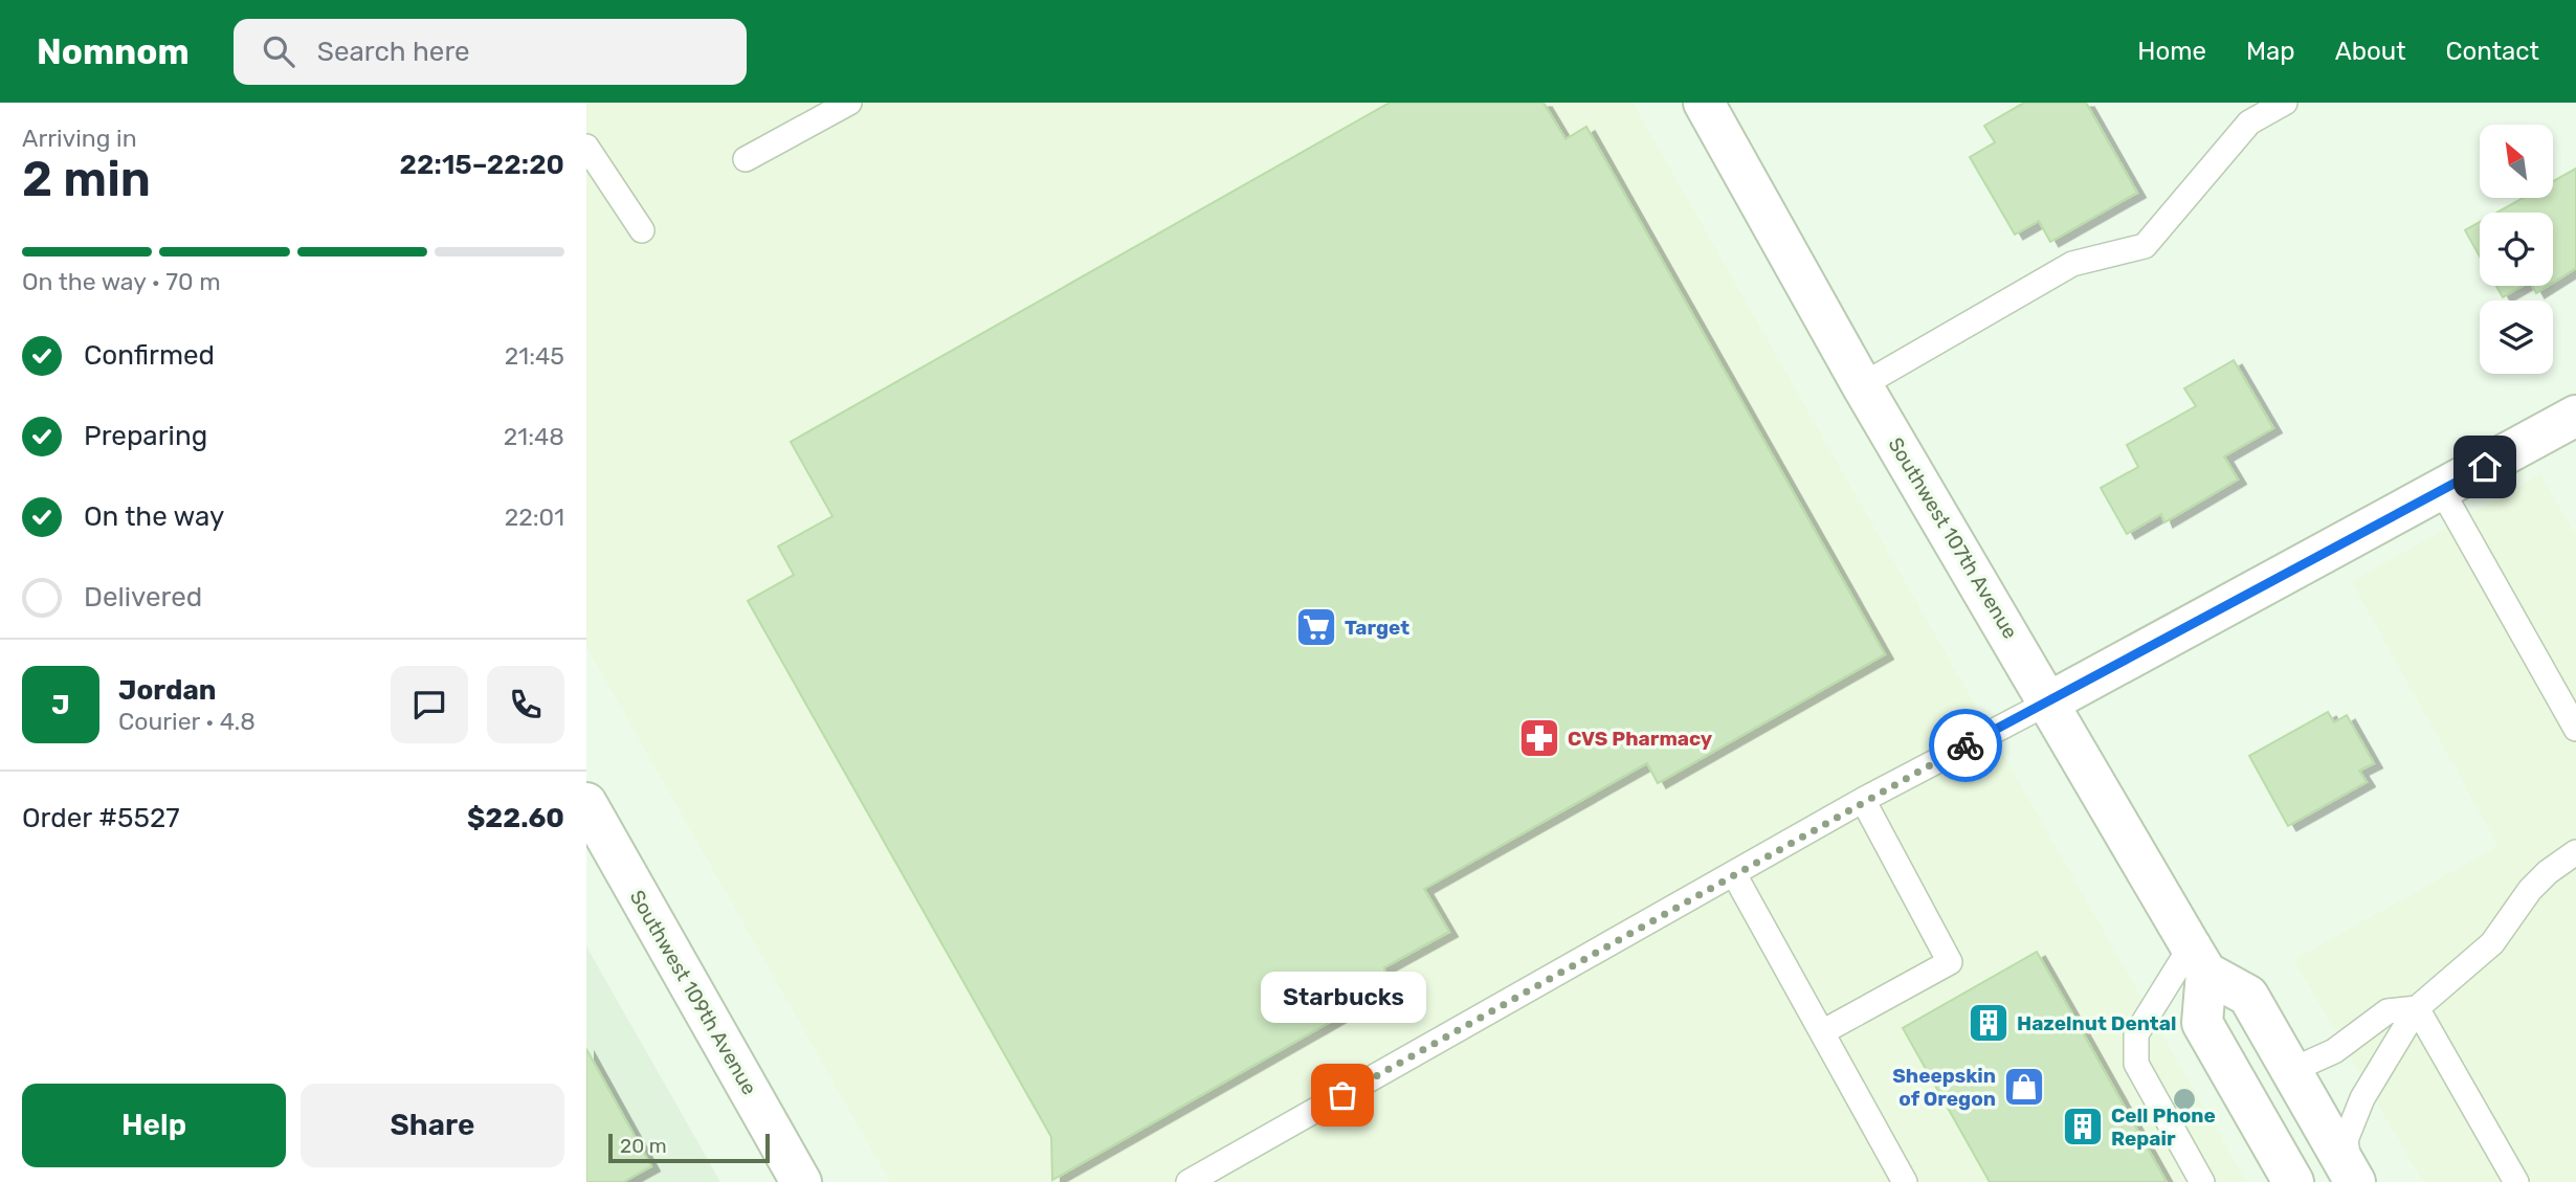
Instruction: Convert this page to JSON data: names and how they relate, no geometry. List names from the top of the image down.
{
  "streets": {
    "street": ["Southwest 107th Avenue", "Southwest 109th Avenue"]
  },
  "places": {
    "supermarket": ["Target"],
    "pharmacy": ["CVS Pharmacy"],
    "building": ["Hazelnut Dental", "Cell Phone Repair"],
    "shop": ["Sheepskin of Oregon"],
    "other": ["Starbucks"]
  },
  "scale_bar": "20 m",
  "north": "top left",
  "page": {
    "header": "Nomnom",
    "search": "Search here",
    "nav": [
      "Home",
      "Map",
      "About",
      "Contact"
    ],
    "heading": ["2 min", "Arriving in", "22:15–22:20"],
    "panel": [
      "Jordan",
      "Courier · 4.8",
      "Order #5527",
      "$22.60"
    ],
    "bar": "On the way · 70 m",
    "list": [
      ["Confirmed", "21:45"],
      ["Preparing", "21:48"],
      ["On the way", "22:01"],
      "Delivered"
    ],
    "round": "J",
    "bubble": "Starbucks",
    "buttons": ["Help", "Share"],
    "scale": "20 m"
  }
}
